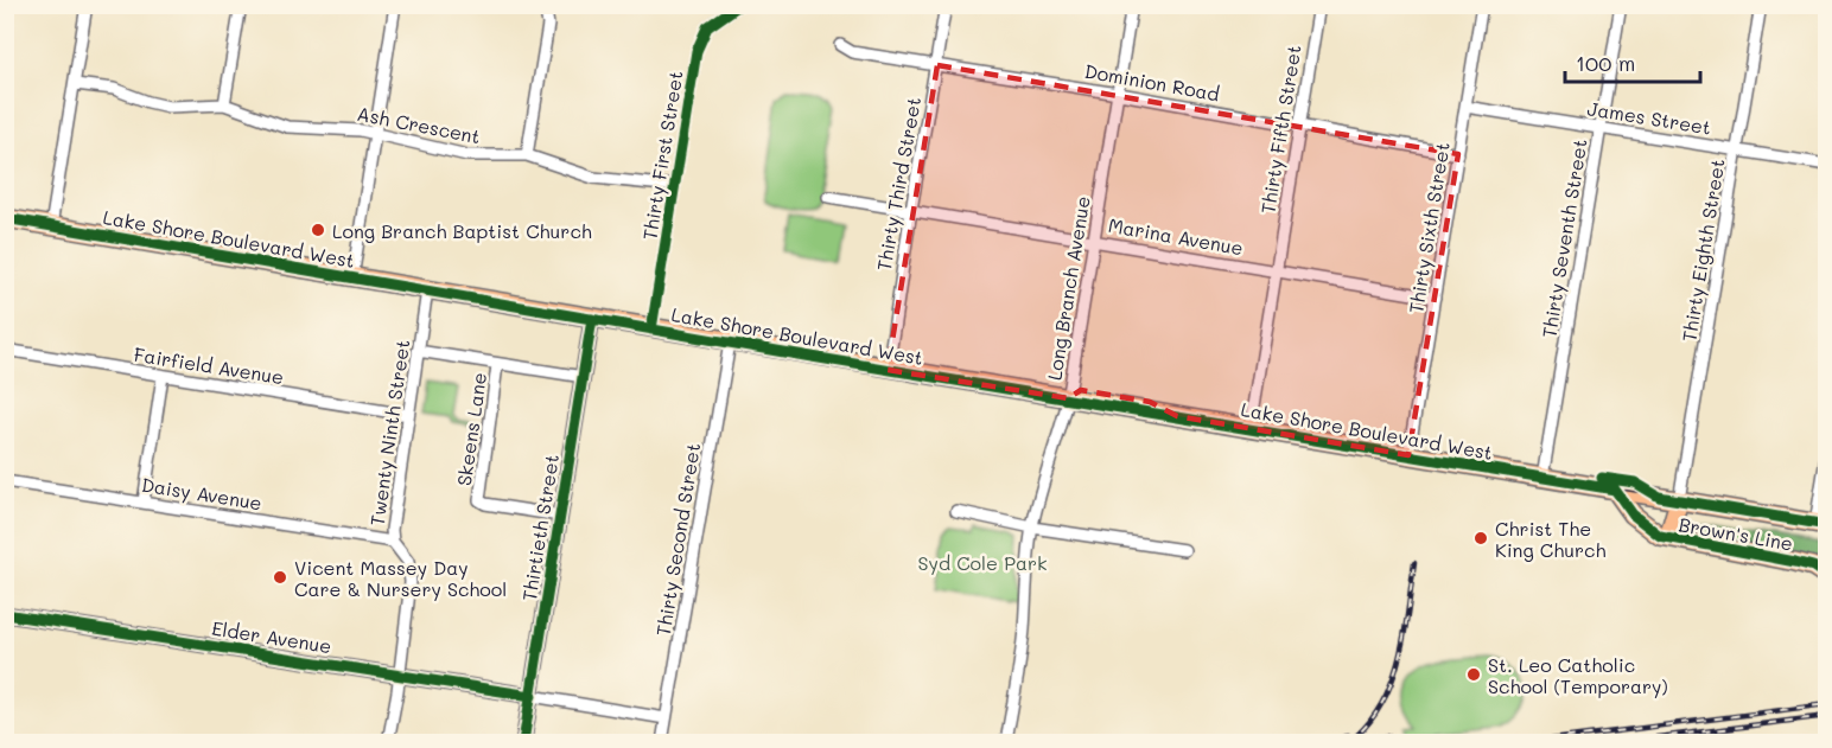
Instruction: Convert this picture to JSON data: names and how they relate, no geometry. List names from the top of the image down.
{
  "streets": {
    "main road": ["Lake Shore Boulevard West", "Brown's Line"],
    "street": [
      "Dominion Road",
      "James Street",
      "Ash Crescent",
      "Thirty Fifth Street",
      "Thirty First Street",
      "Thirty Third Street",
      "Thirty Sixth Street",
      "Marina Avenue",
      "Thirty Seventh Street",
      "Thirty Eighth Street",
      "Long Branch Avenue",
      "Fairfield Avenue",
      "Skeens Lane",
      "Twenty Ninth Street",
      "Daisy Avenue",
      "Thirtieth Street",
      "Thirty Second Street",
      "Elder Avenue"
    ]
  },
  "crossings": [
    ["Dominion Road", "Thirty Fifth Street"],
    ["Dominion Road", "Thirty Third Street"],
    ["Dominion Road", "Thirty Sixth Street"],
    ["Dominion Road", "Long Branch Avenue"],
    ["James Street", "Thirty Sixth Street"],
    ["James Street", "Thirty Seventh Street"],
    ["James Street", "Thirty Eighth Street"],
    ["Ash Crescent", "Thirty First Street"],
    ["Thirty Fifth Street", "Marina Avenue"],
    ["Thirty Fifth Street", "Lake Shore Boulevard West"],
    ["Thirty First Street", "Lake Shore Boulevard West"],
    ["Thirty Third Street", "Marina Avenue"],
    ["Thirty Third Street", "Lake Shore Boulevard West"],
    ["Thirty Sixth Street", "Marina Avenue"],
    ["Thirty Sixth Street", "Lake Shore Boulevard West"],
    ["Marina Avenue", "Long Branch Avenue"],
    ["Lake Shore Boulevard West", "Thirty Seventh Street"],
    ["Lake Shore Boulevard West", "Thirty Eighth Street"],
    ["Lake Shore Boulevard West", "Long Branch Avenue"],
    ["Lake Shore Boulevard West", "Twenty Ninth Street"],
    ["Lake Shore Boulevard West", "Thirtieth Street"],
    ["Lake Shore Boulevard West", "Brown's Line"],
    ["Lake Shore Boulevard West", "Thirty Second Street"],
    ["Thirty Eighth Street", "Brown's Line"],
    ["Fairfield Avenue", "Twenty Ninth Street"],
    ["Skeens Lane", "Twenty Ninth Street"],
    ["Skeens Lane", "Thirtieth Street"],
    ["Twenty Ninth Street", "Daisy Avenue"],
    ["Twenty Ninth Street", "Elder Avenue"],
    ["Thirtieth Street", "Elder Avenue"],
    ["Thirty Second Street", "Elder Avenue"]
  ],
  "parks": ["Syd Cole Park"],
  "places": [
    "Long Branch Baptist Church",
    "Christ The King Church",
    "Vicent Massey Day Care & Nursery School",
    "St. Leo Catholic School (Temporary)"
  ],
  "scale_bar": "100 m"
}
